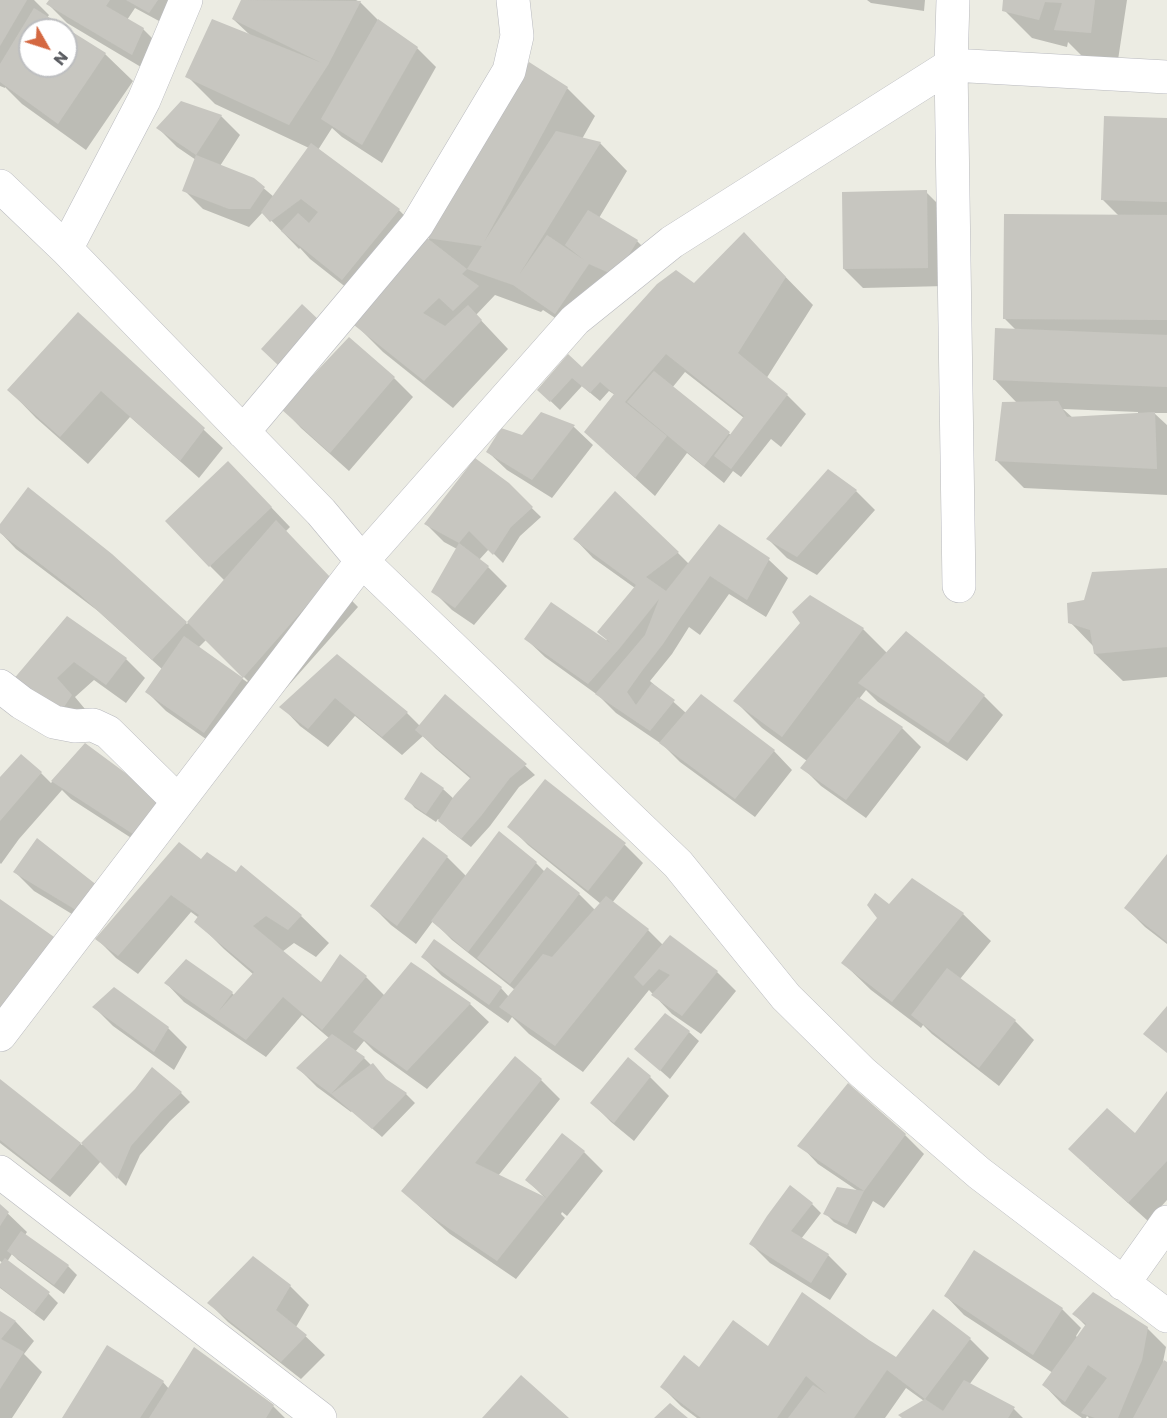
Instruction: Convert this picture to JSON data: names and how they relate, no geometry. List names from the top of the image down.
{
  "north": "bottom right"
}
